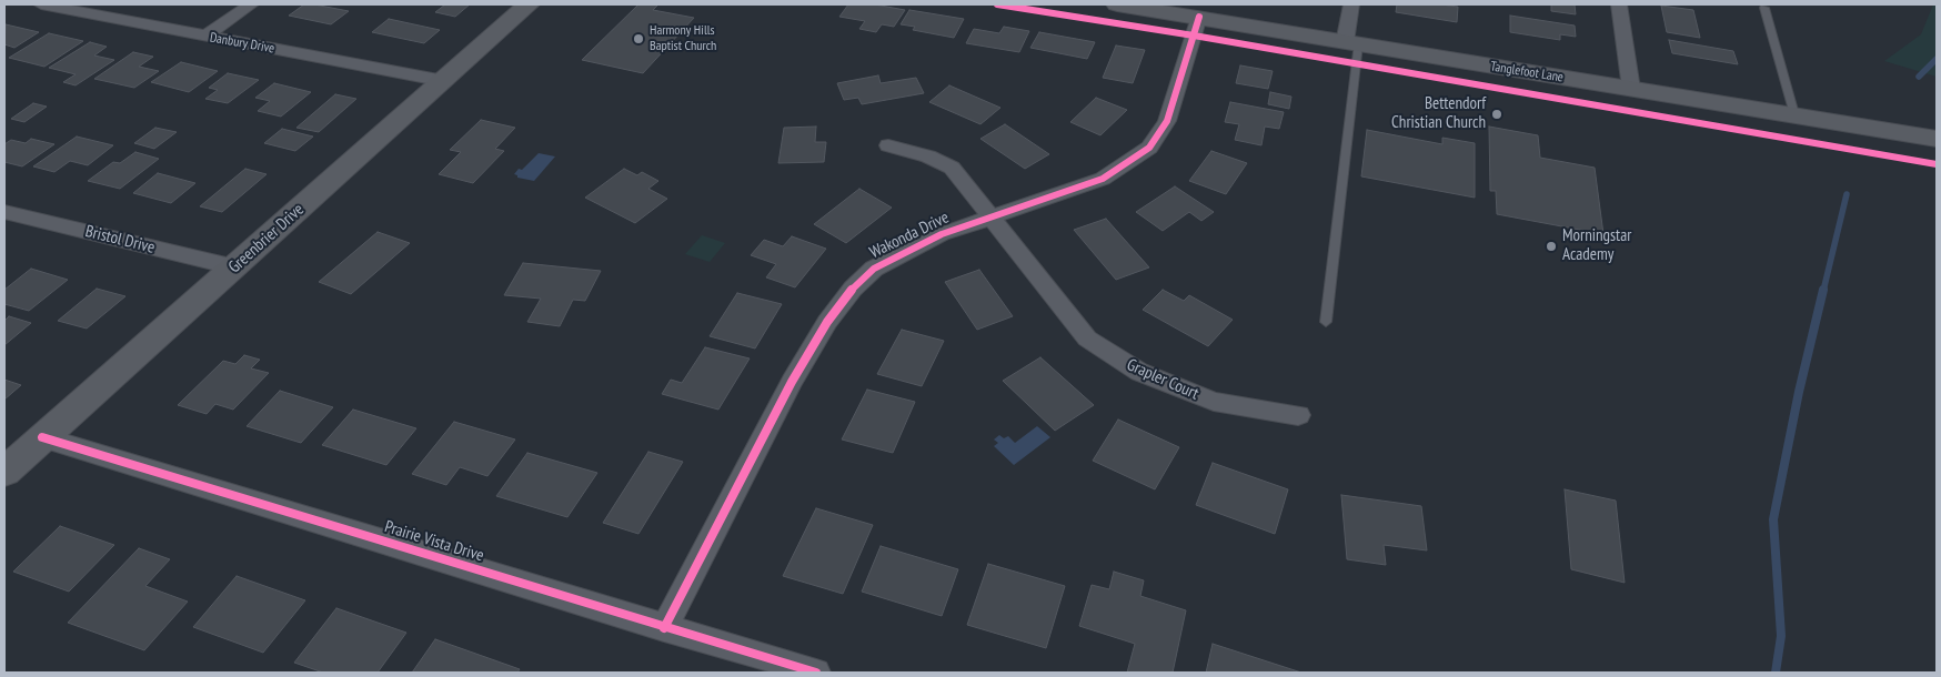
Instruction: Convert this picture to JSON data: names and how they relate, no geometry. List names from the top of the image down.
{
  "streets": {
    "main road": ["Tanglefoot Lane", "Greenbrier Drive"],
    "street": [
      "Danbury Drive",
      "Wakonda Drive",
      "Bristol Drive",
      "Grapler Court",
      "Prairie Vista Drive"
    ]
  },
  "crossings": [
    ["Danbury Drive", "Greenbrier Drive"],
    ["Tanglefoot Lane", "Wakonda Drive"],
    ["Wakonda Drive", "Grapler Court"],
    ["Wakonda Drive", "Prairie Vista Drive"],
    ["Greenbrier Drive", "Bristol Drive"],
    ["Greenbrier Drive", "Prairie Vista Drive"]
  ],
  "places": ["Harmony Hills Baptist Church", "Bettendorf Christian Church", "Morningstar Academy"]
}
